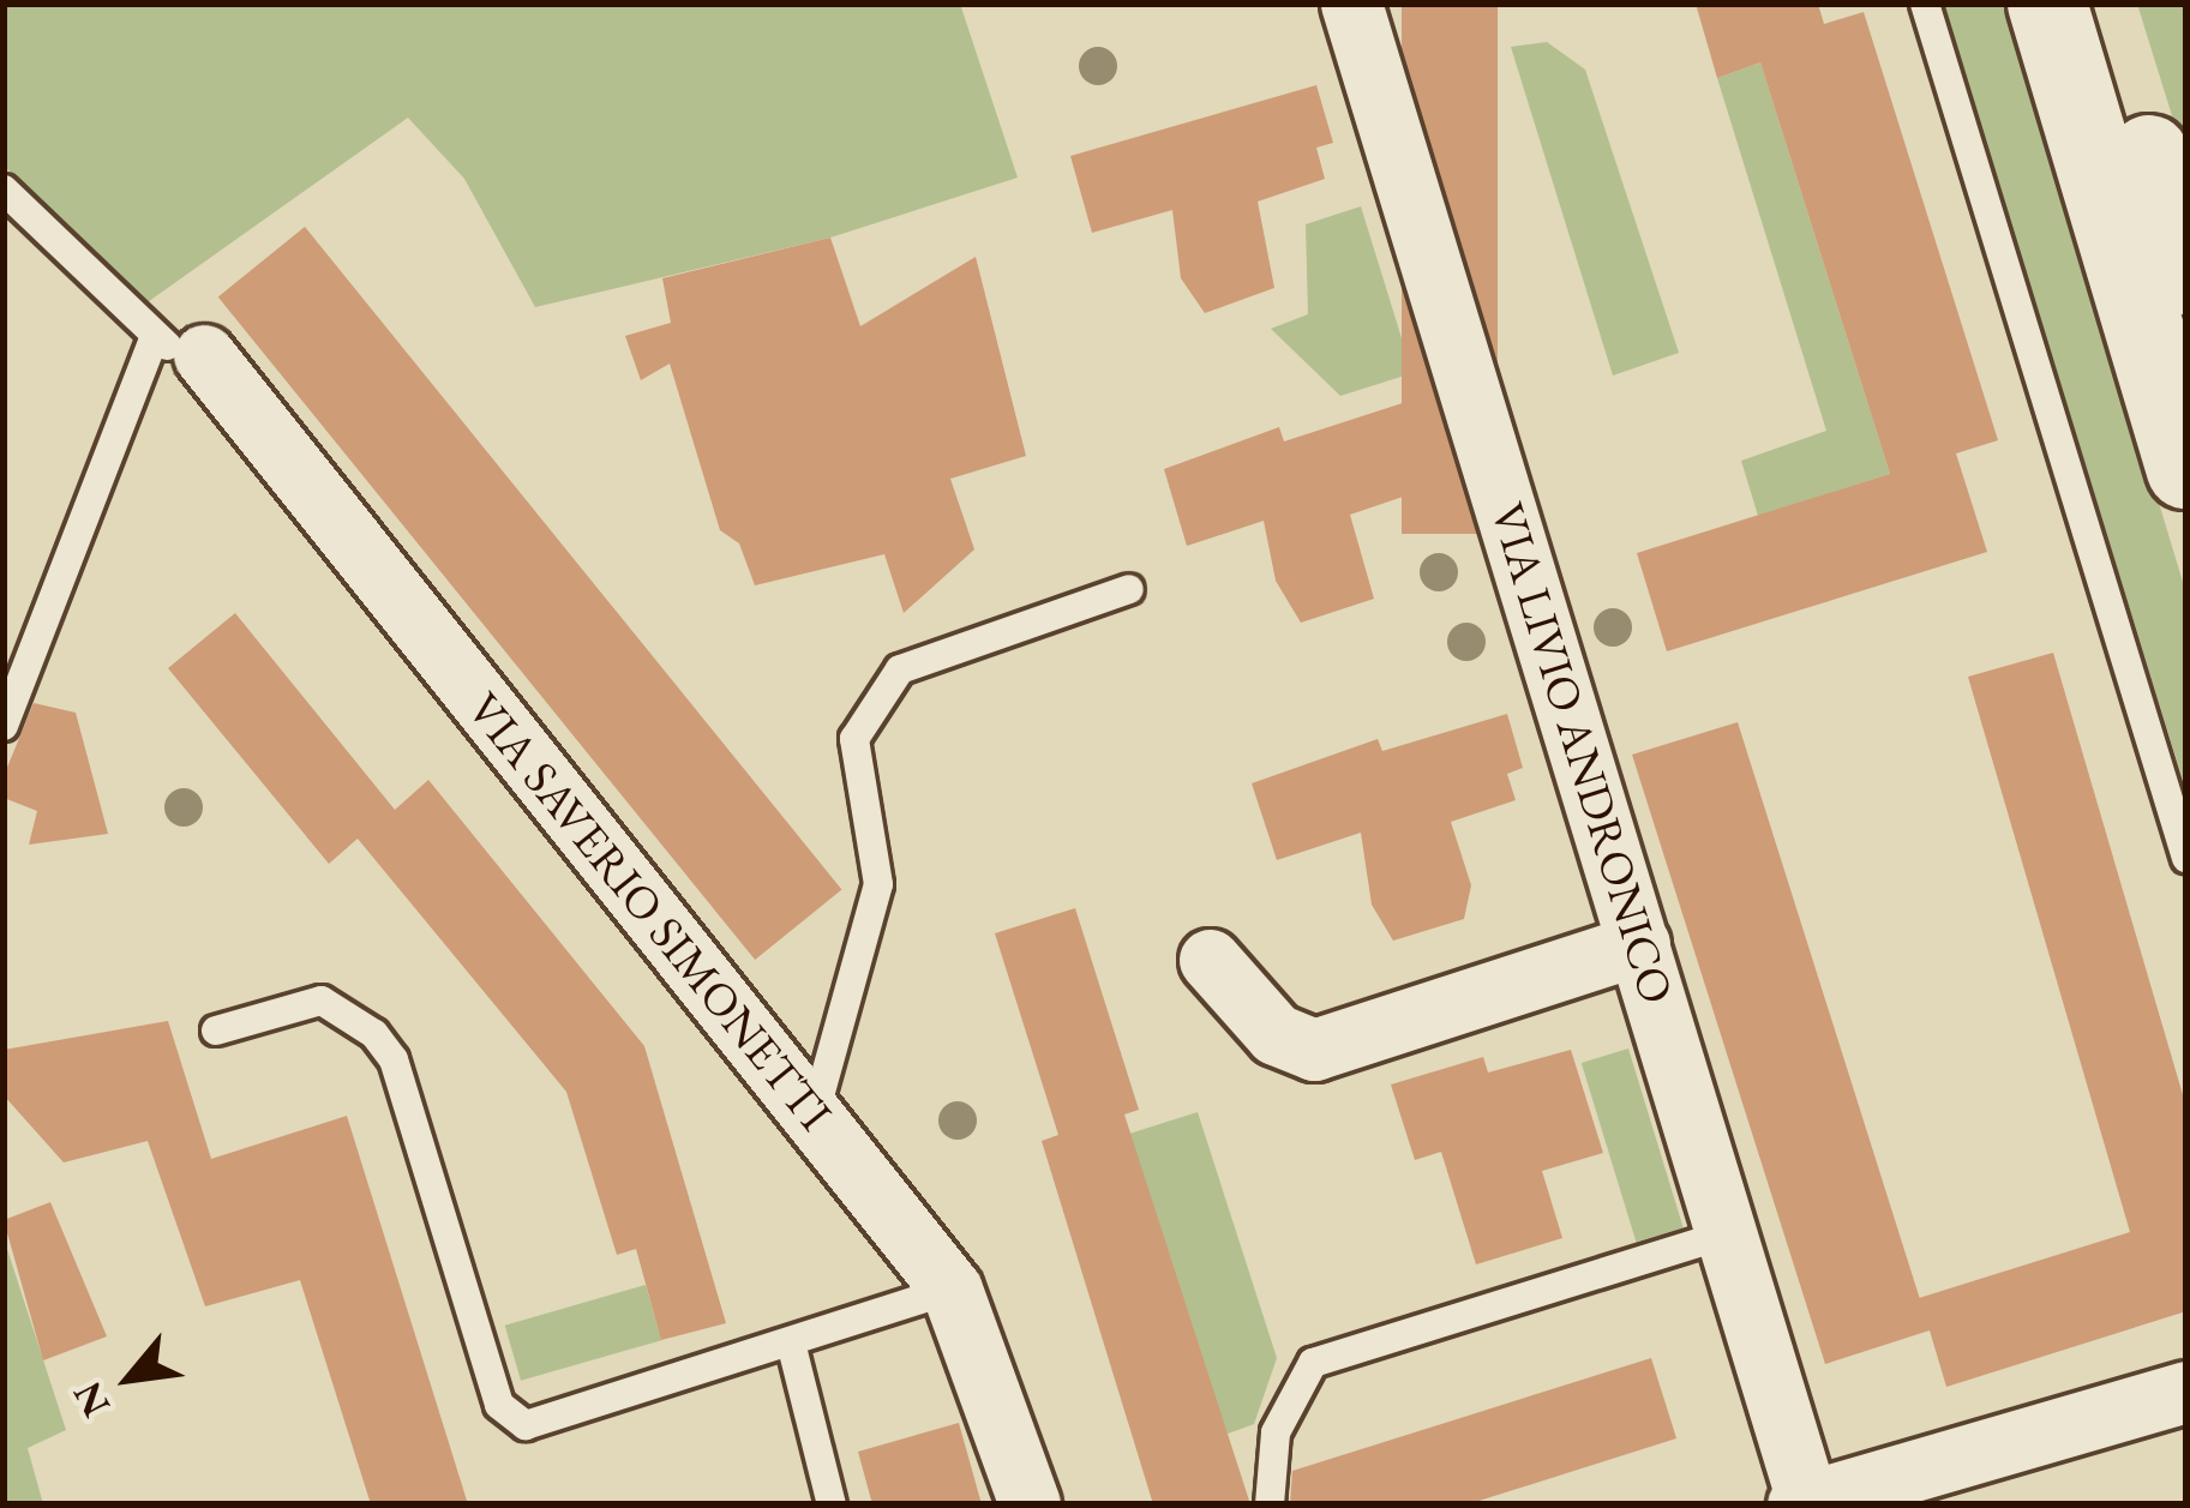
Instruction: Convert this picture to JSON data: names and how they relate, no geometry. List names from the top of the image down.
{
  "streets": {
    "street": ["VIA LIVIO ANDRONICO", "VIA SAVERIO SIMONETTI"]
  },
  "north": "bottom left"
}
